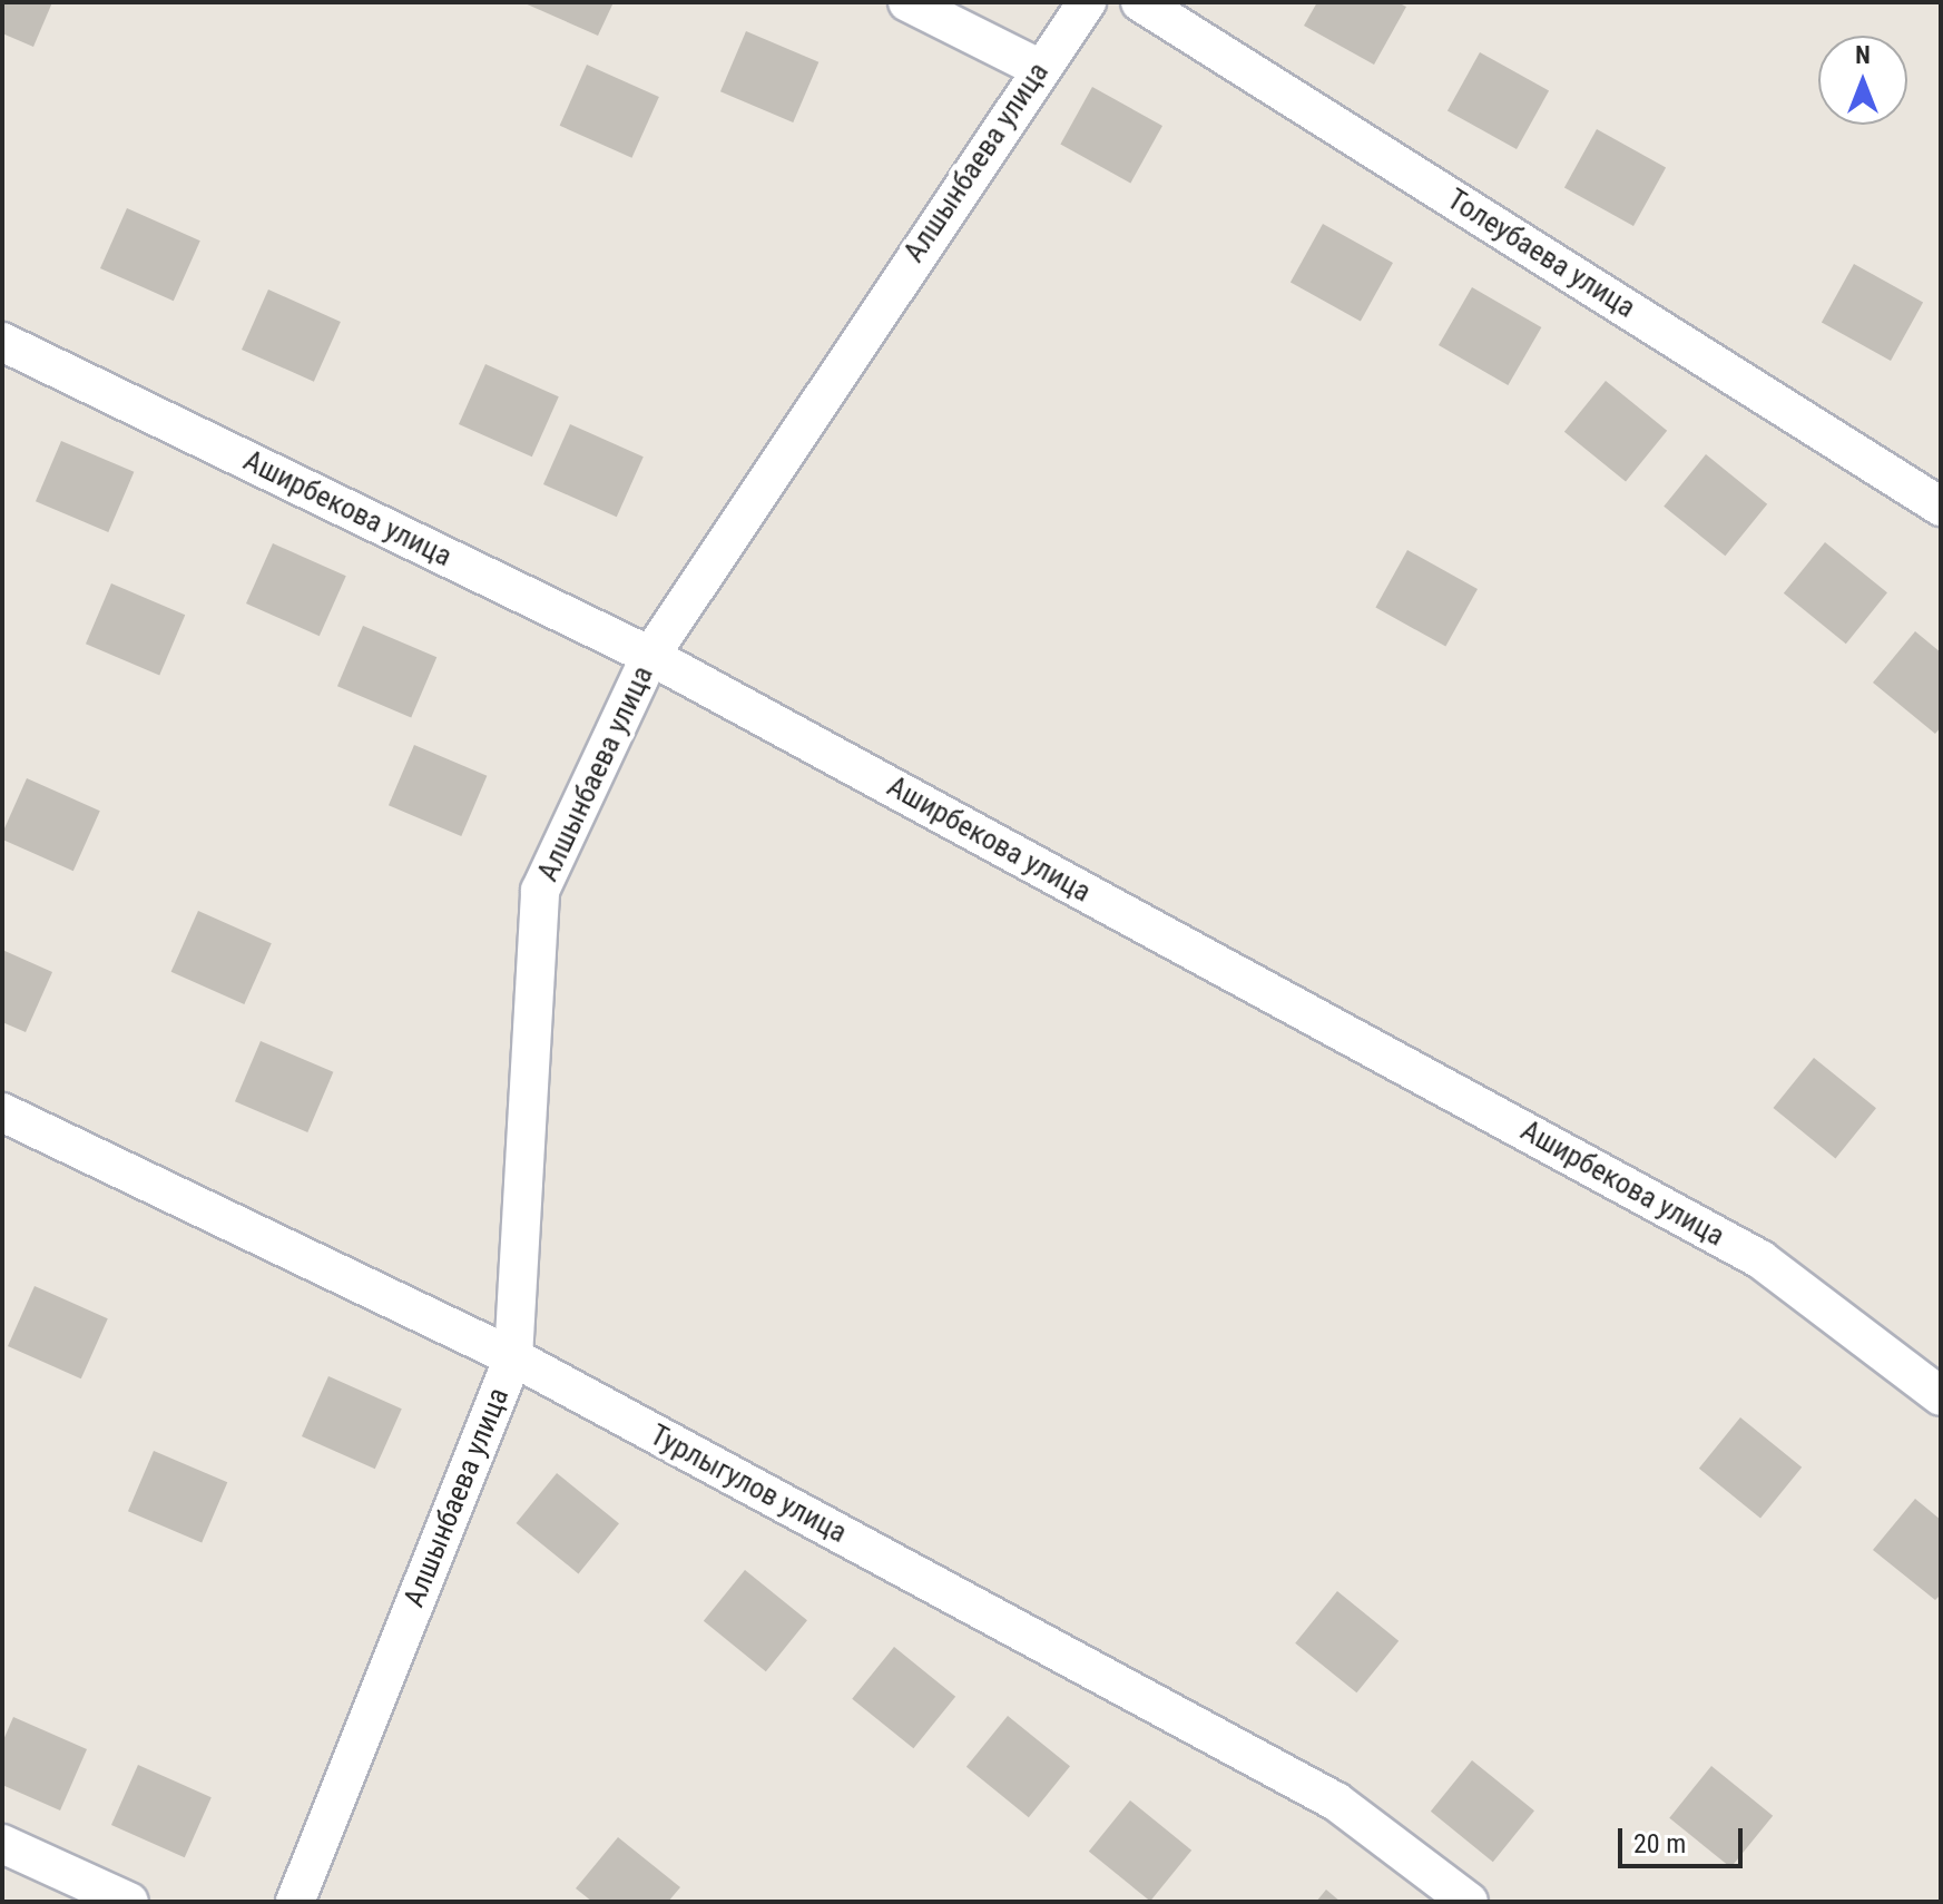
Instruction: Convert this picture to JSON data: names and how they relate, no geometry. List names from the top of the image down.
{
  "streets": {
    "street": [
      "Алшынбаева улица",
      "Толеубаева улица",
      "Аширбекова улица",
      "Турлыгулов улица"
    ]
  },
  "crossings": [
    ["Алшынбаева улица", "Аширбекова улица"],
    ["Алшынбаева улица", "Турлыгулов улица"]
  ],
  "scale_bar": "20 m",
  "north": "top"
}
